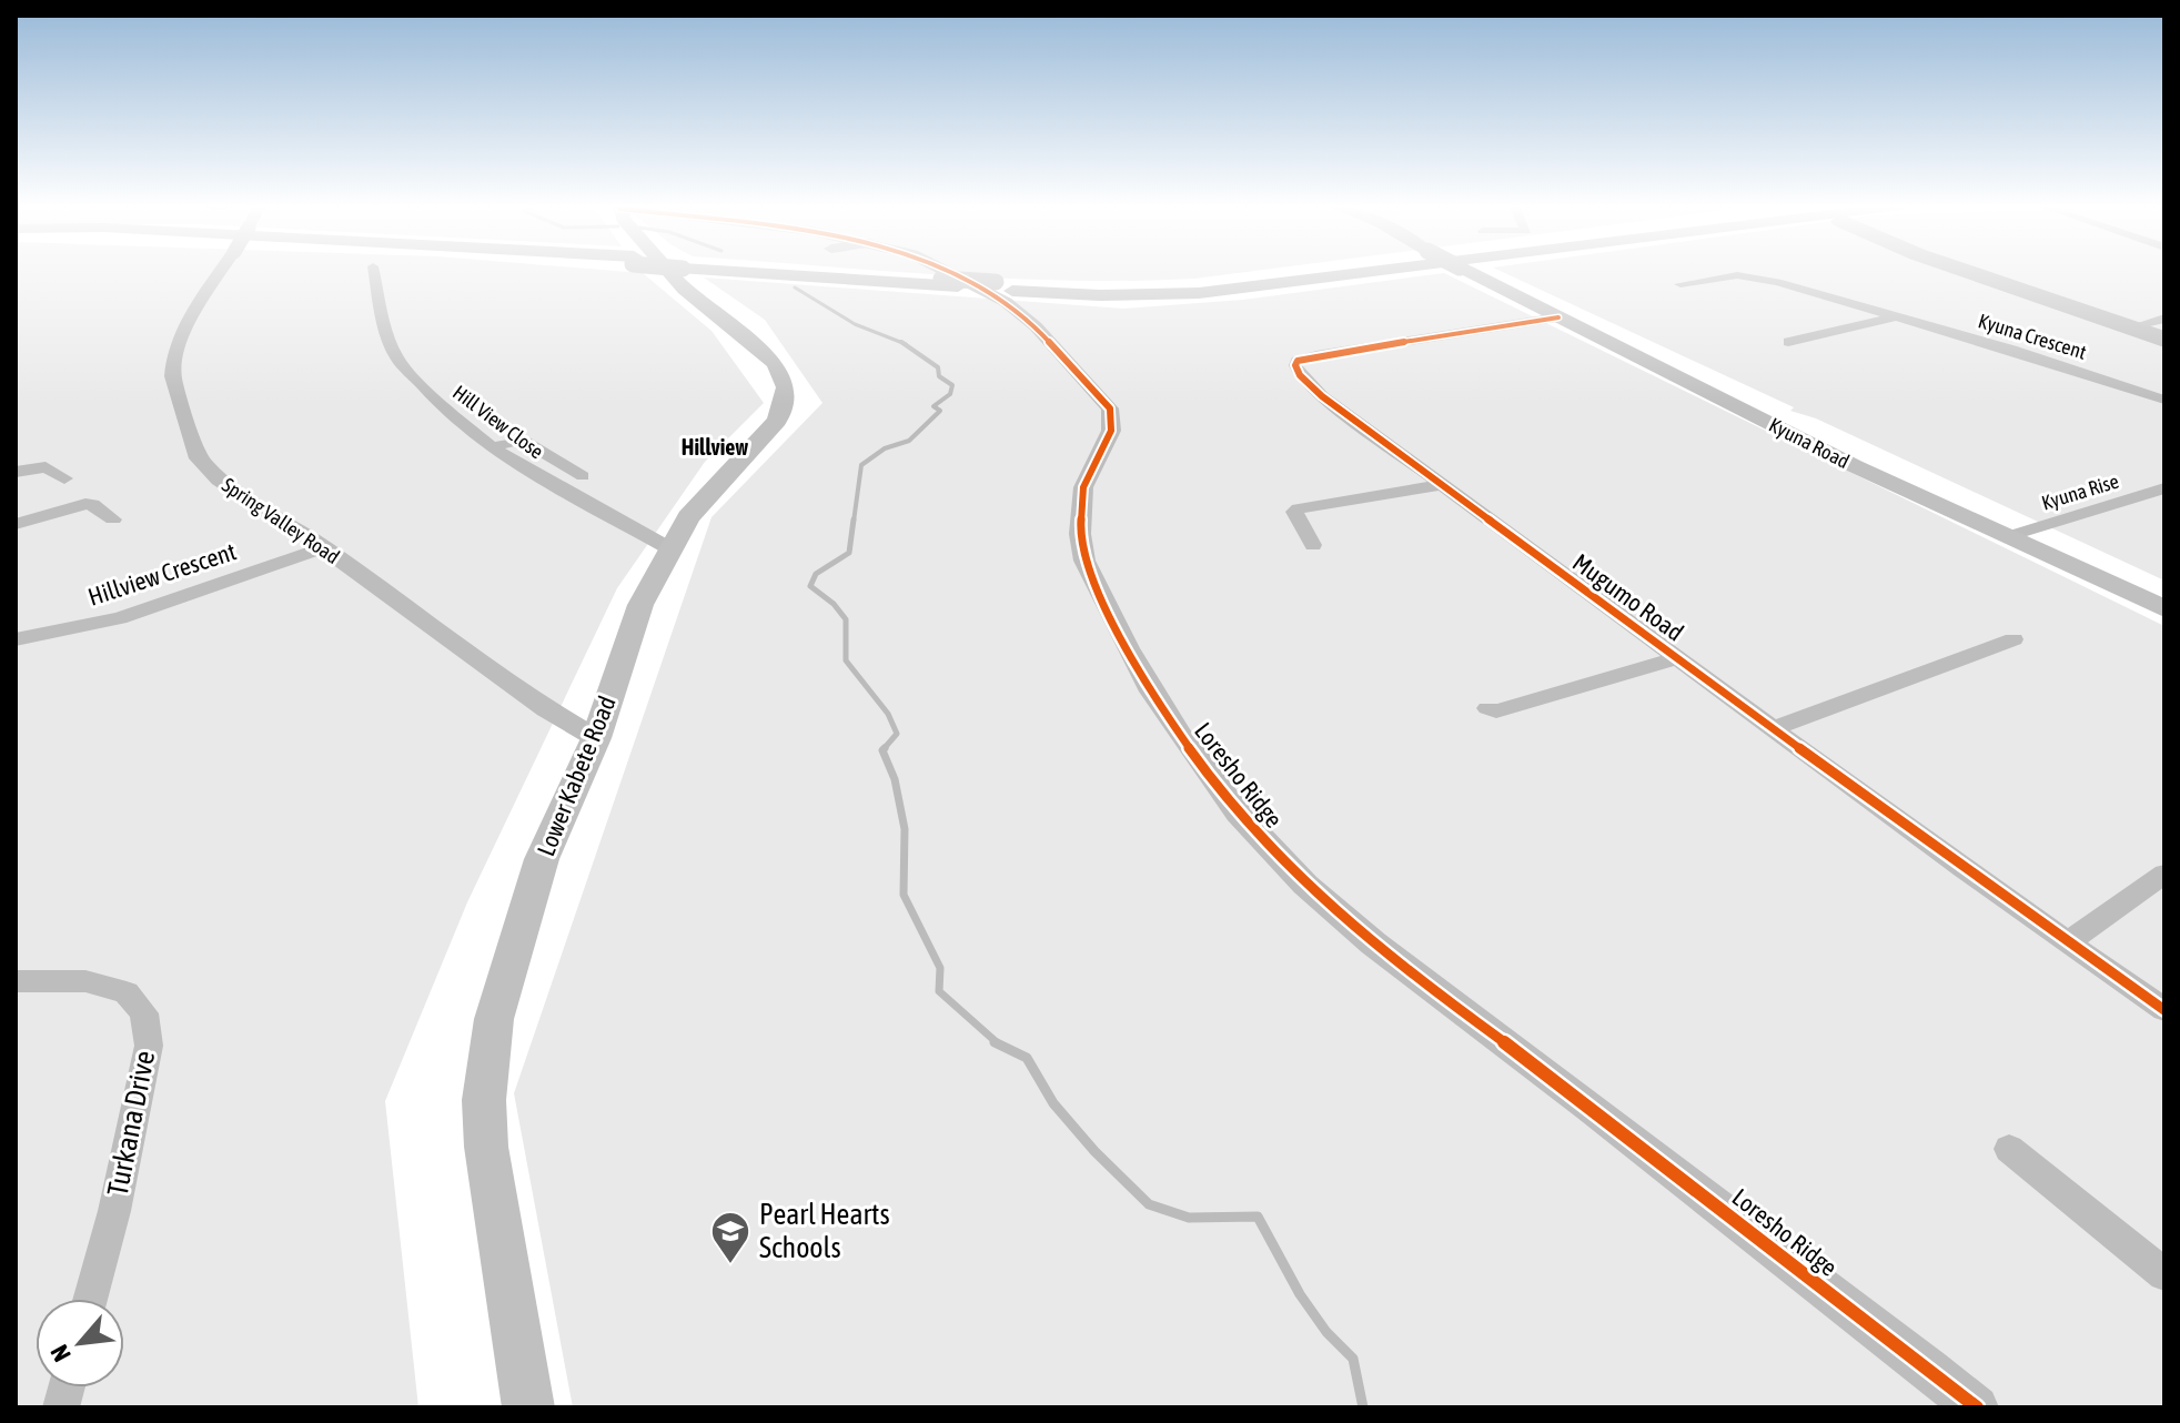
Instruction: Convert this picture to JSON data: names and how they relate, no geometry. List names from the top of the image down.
{
  "streets": {
    "main road": ["Kyuna Road", "Lower Kabete Road"],
    "street": [
      "Kyuna Crescent",
      "Hill View Close",
      "Kyuna Rise",
      "Spring Valley Road",
      "Hillview Crescent",
      "Mugumo Road",
      "Loresho Ridge",
      "Turkana Drive"
    ]
  },
  "crossings": [
    ["Hill View Close", "Lower Kabete Road"],
    ["Kyuna Road", "Kyuna Rise"],
    ["Kyuna Road", "Mugumo Road"],
    ["Spring Valley Road", "Hillview Crescent"],
    ["Spring Valley Road", "Lower Kabete Road"]
  ],
  "districts": ["Hillview"],
  "places": {
    "school or university": ["Pearl Hearts Schools"]
  },
  "north": "bottom left"
}
